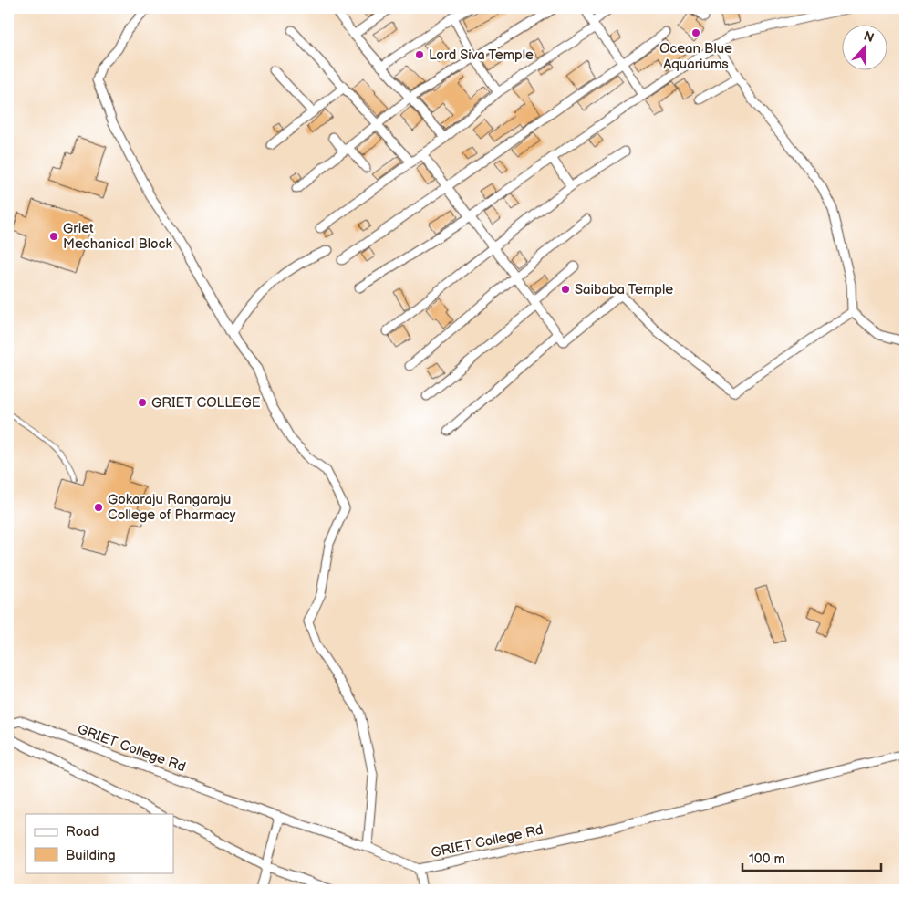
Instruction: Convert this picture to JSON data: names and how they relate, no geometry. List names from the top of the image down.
{
  "streets": {
    "street": ["GRIET College Rd"]
  },
  "places": [
    "Ocean Blue Aquariums",
    "Lord Siva Temple",
    "Griet Mechanical Block",
    "Saibaba Temple",
    "GRIET COLLEGE",
    "Gokaraju Rangaraju College of Pharmacy"
  ],
  "legend": ["Road", "Building"],
  "scale_bar": "100 m",
  "north": "top"
}
